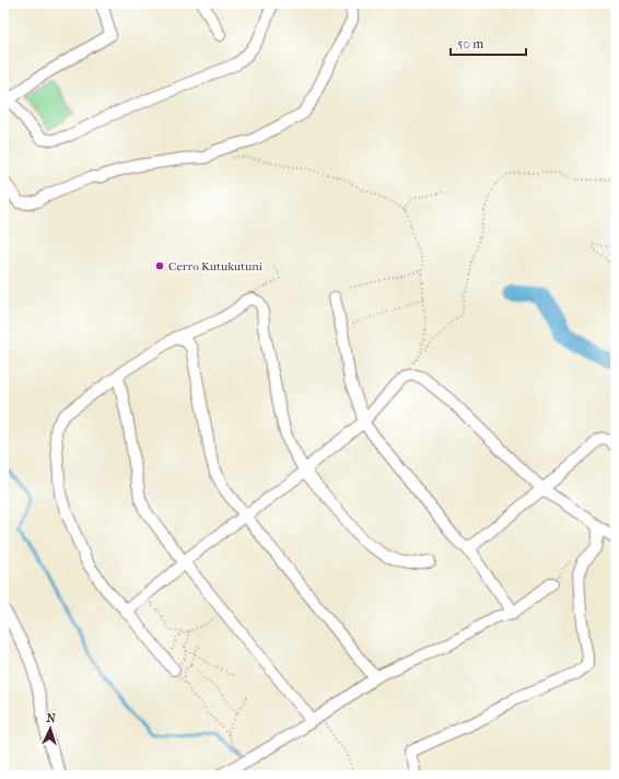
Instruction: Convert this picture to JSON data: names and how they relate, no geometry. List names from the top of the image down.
{
  "places": ["Cerro Kutukutuni"],
  "scale_bar": "50 m",
  "north": "top"
}
